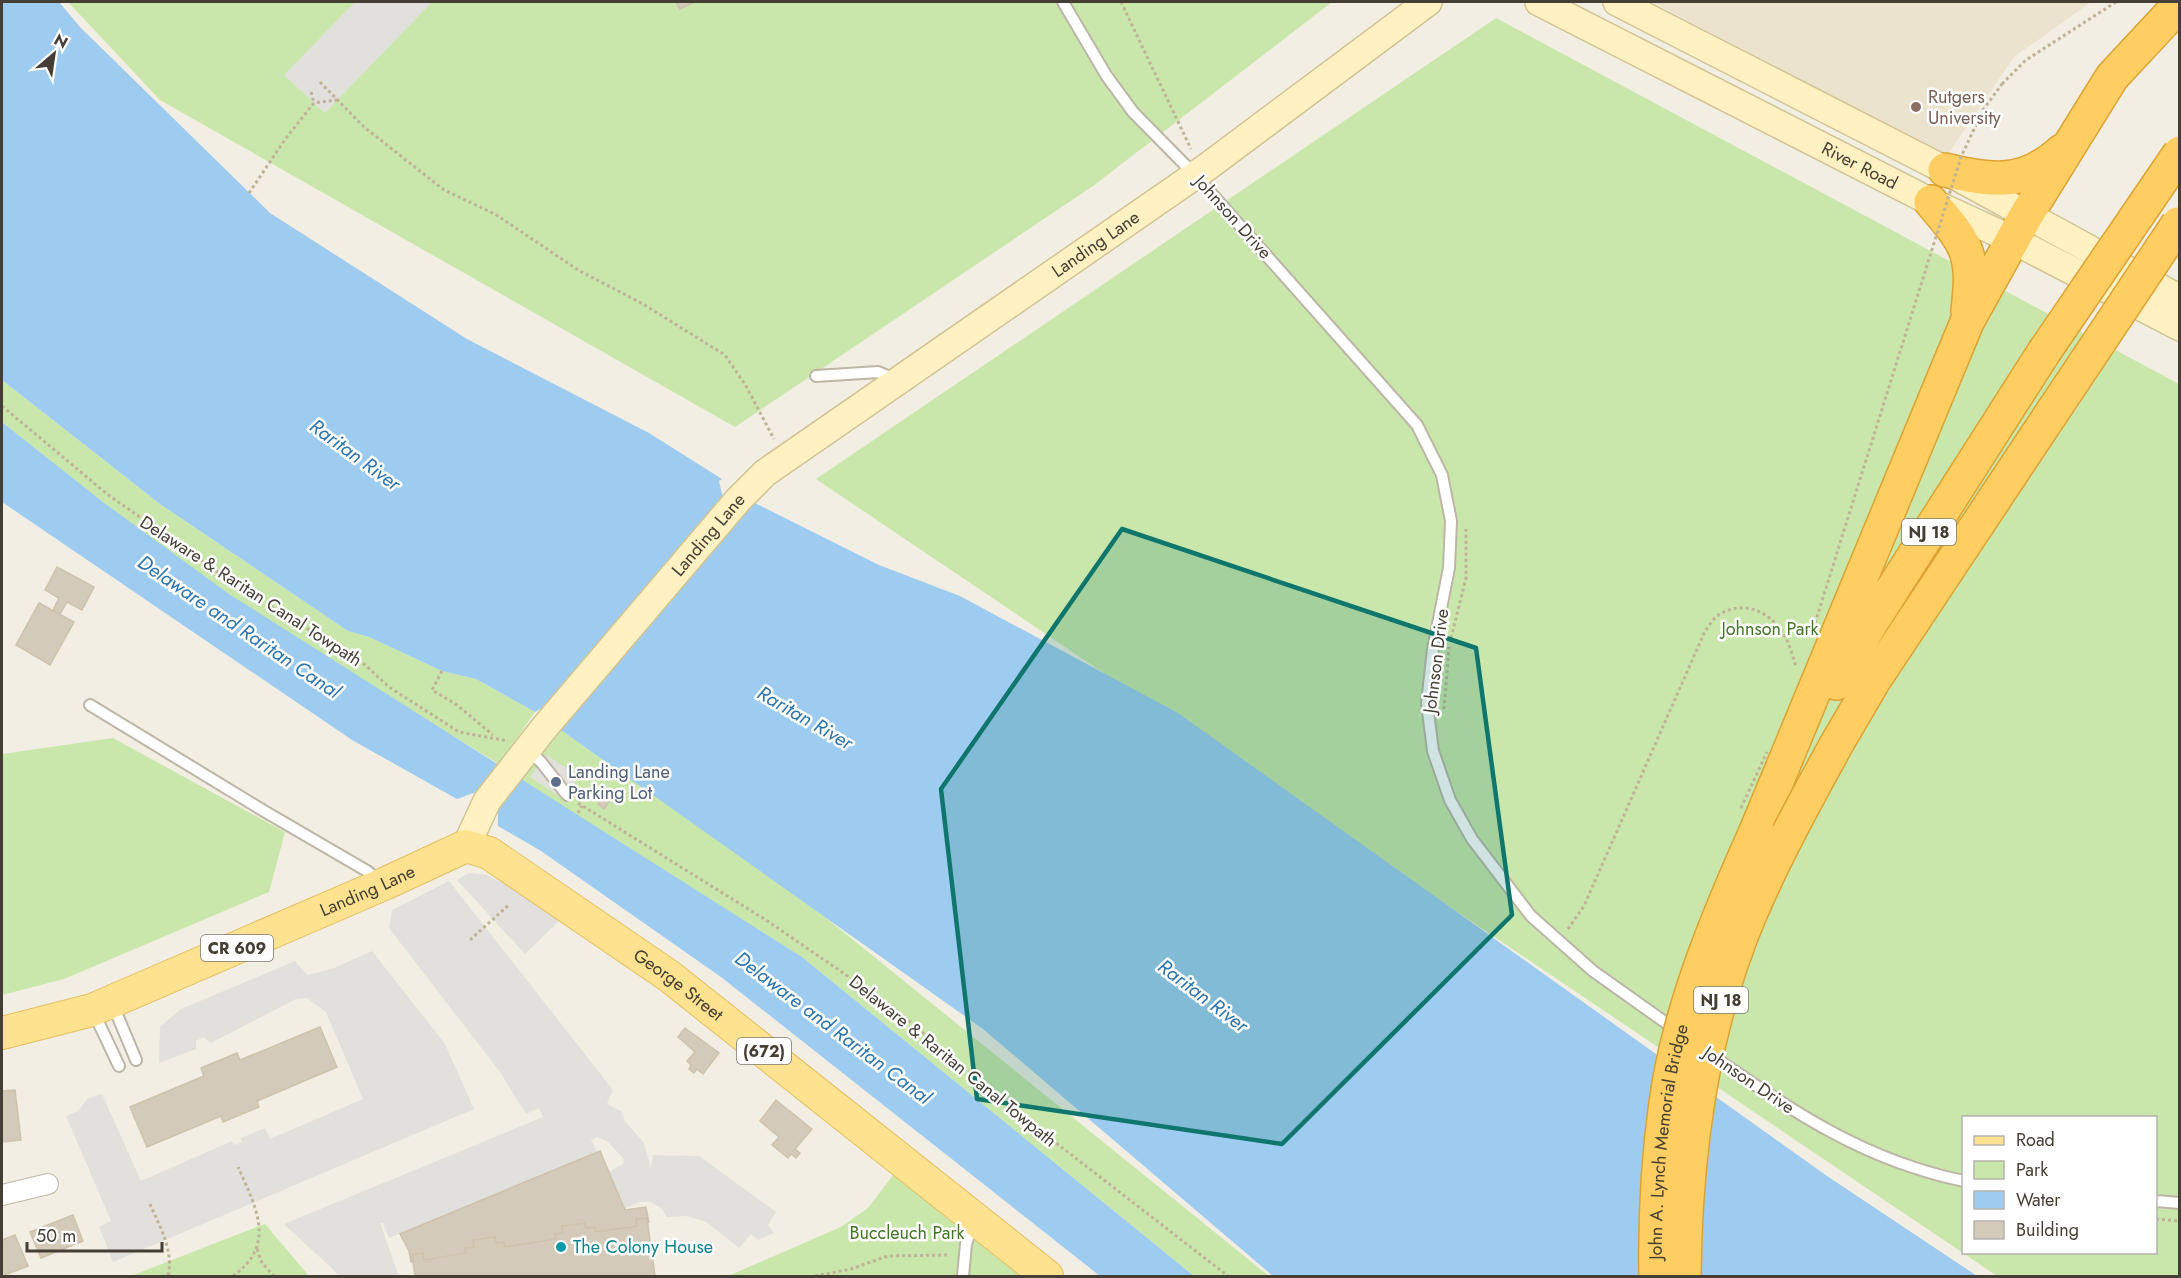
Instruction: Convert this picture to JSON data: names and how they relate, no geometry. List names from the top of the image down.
{
  "streets": {
    "highway": ["NJ 18", "John A. Lynch Memorial Bridge"],
    "main road": [
      "River Road",
      "Landing Lane",
      "CR 609",
      "George Street",
      "(672)"
    ],
    "lane": ["Johnson Drive"],
    "path": ["Delaware & Raritan Canal Towpath"]
  },
  "crossings": [
    ["Johnson Drive", "Landing Lane"],
    ["Landing Lane", "Delaware & Raritan Canal Towpath"],
    ["Landing Lane", "George Street"],
    ["NJ 18", "John A. Lynch Memorial Bridge"]
  ],
  "water": ["Raritan River", "Delaware and Raritan Canal"],
  "parks": ["Johnson Park", "Buccleuch Park"],
  "places": ["Rutgers University", "Landing Lane Parking Lot", "The Colony House"],
  "legend": [
    "Road",
    "Park",
    "Water",
    "Building"
  ],
  "scale_bar": "50 m",
  "north": "top right"
}
